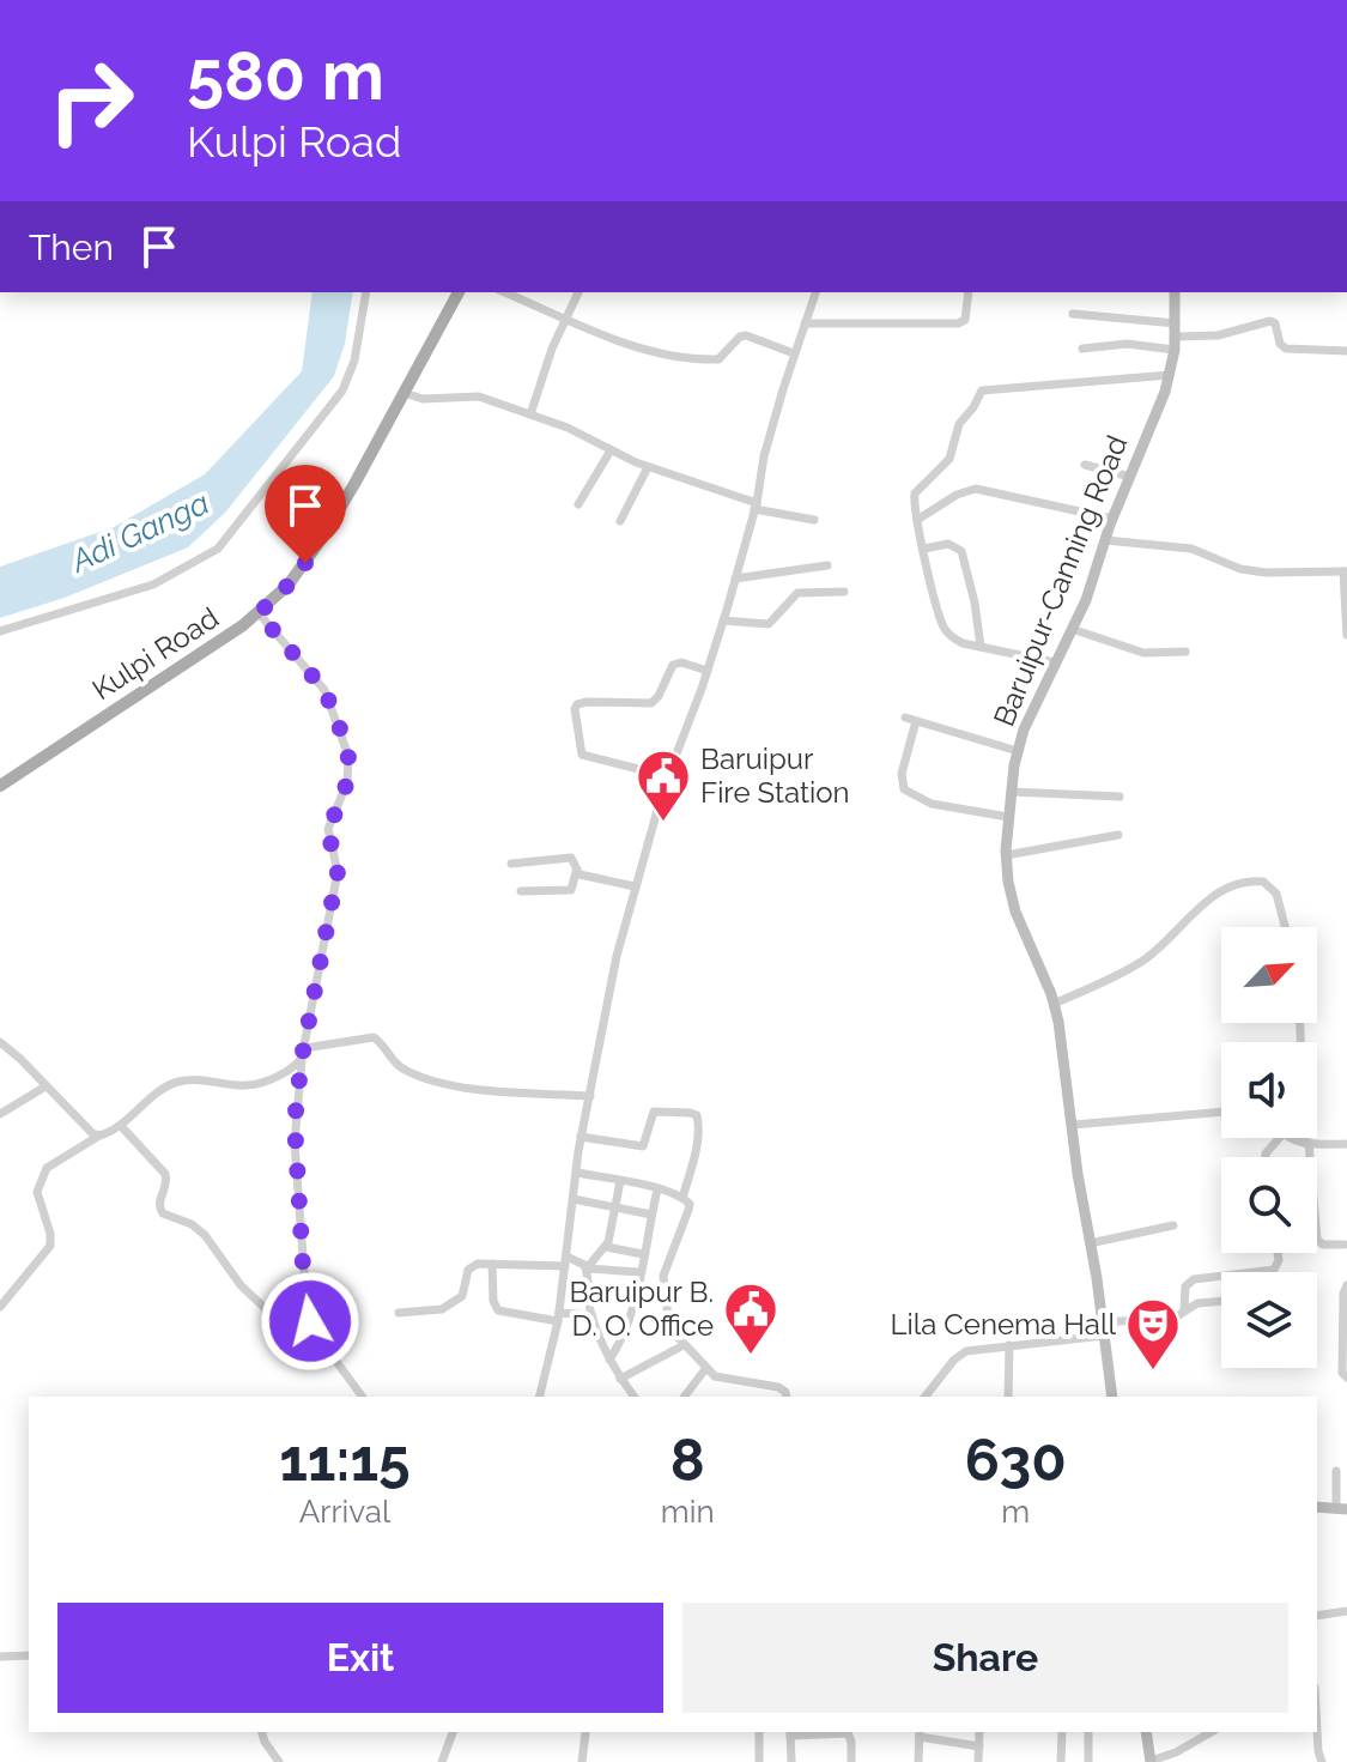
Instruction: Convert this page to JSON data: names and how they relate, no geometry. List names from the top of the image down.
{
  "streets": {
    "main road": ["Baruipur-Canning Road", "Kulpi Road"]
  },
  "water": ["Adi Ganga"],
  "places": {
    "public building": ["Baruipur Fire Station", "Baruipur B. D. O. Office"],
    "theatre": ["Lila Cenema Hall"]
  },
  "north": "top right",
  "page": {
    "turn": ["580 m", "Kulpi Road"],
    "then": "Then",
    "eta": [
      "11:15",
      "Arrival",
      "8",
      "min",
      "630",
      "m"
    ],
    "buttons": ["Exit", "Share"]
  }
}
